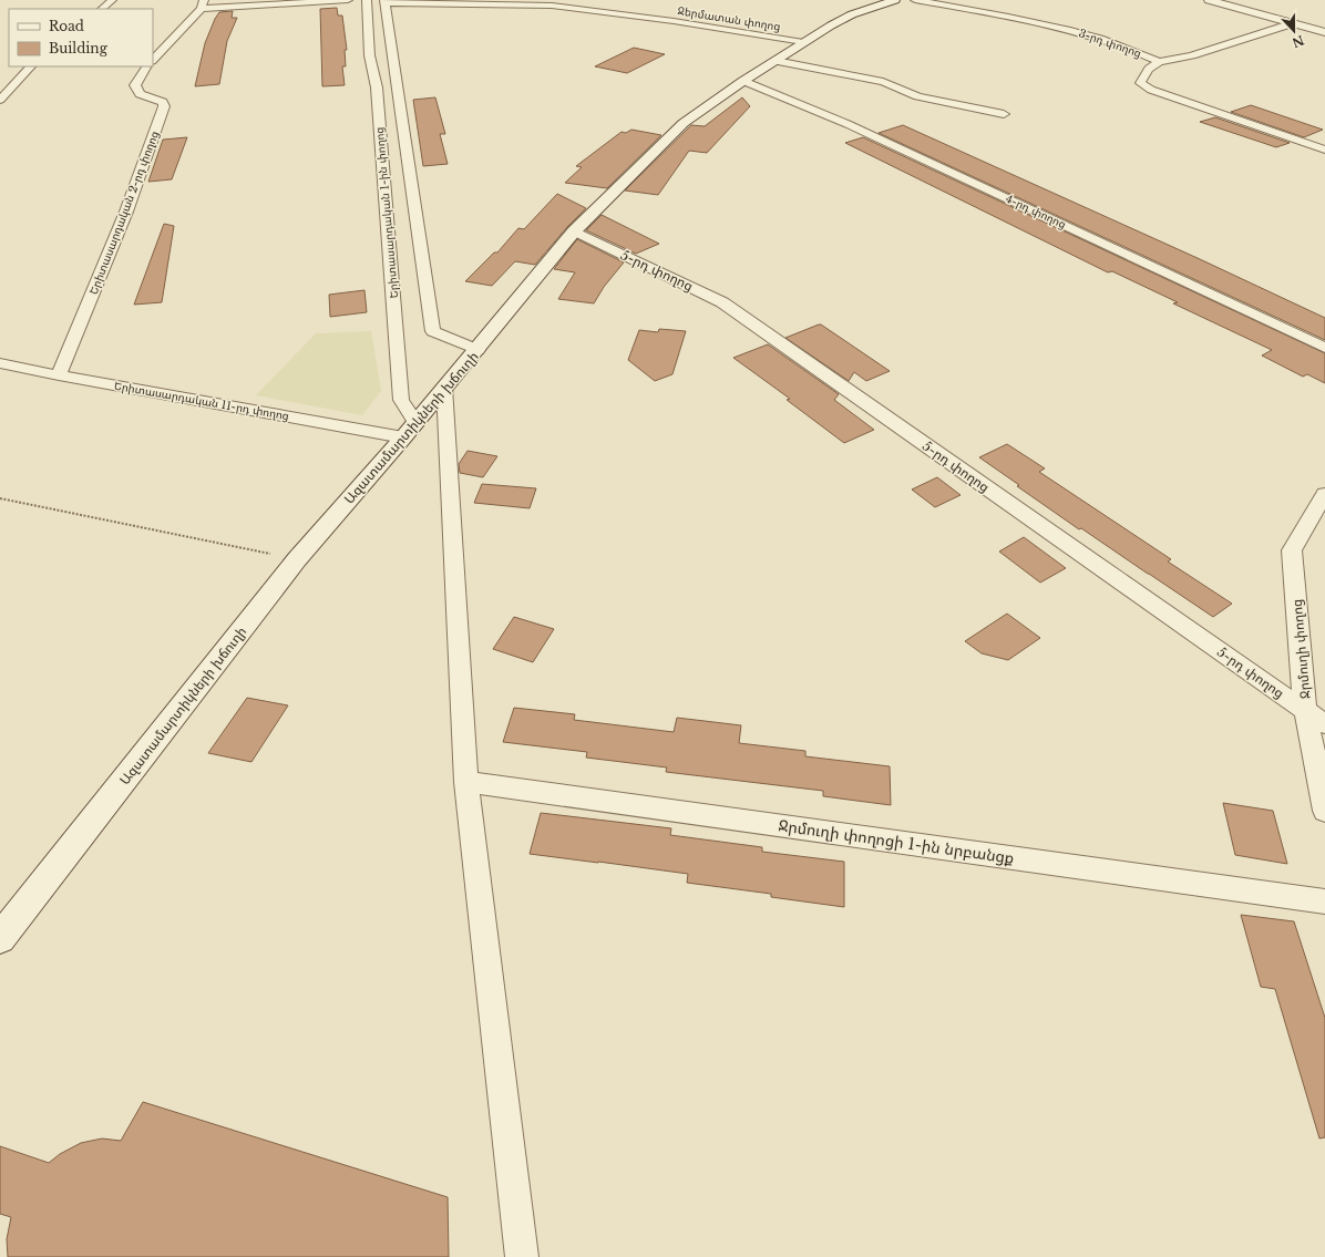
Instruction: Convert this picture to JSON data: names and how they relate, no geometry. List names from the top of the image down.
{
  "streets": {
    "main road": ["Ազատամարտիկների խճուղի"],
    "street": [
      "Ջերմատան փողոց",
      "3-րդ փողոց",
      "4-րդ փողոց",
      "Երիտասարդական 2-րդ փողոց",
      "Երիտասարդական 1-ին փողոց",
      "5-րդ փողոց",
      "Երիտասարդական 11-րդ փողոց",
      "Ջրմուղի փողոց",
      "Ջրմուղի փողոցի 1-ին նրբանցք"
    ]
  },
  "crossings": [
    ["Ջերմատան փողոց", "Ազատամարտիկների խճուղի"],
    ["4-րդ փողոց", "Ազատամարտիկների խճուղի"],
    ["Երիտասարդական 2-րդ փողոց", "Երիտասարդական 11-րդ փողոց"],
    ["Երիտասարդական 1-ին փողոց", "Երիտասարդական 11-րդ փողոց"],
    ["Երիտասարդական 1-ին փողոց", "Ազատամարտիկների խճուղի"],
    ["5-րդ փողոց", "Ազատամարտիկների խճուղի"],
    ["5-րդ փողոց", "Ջրմուղի փողոց"],
    ["Երիտասարդական 11-րդ փողոց", "Ազատամարտիկների խճուղի"]
  ],
  "legend": ["Road", "Building"],
  "north": "bottom"
}
